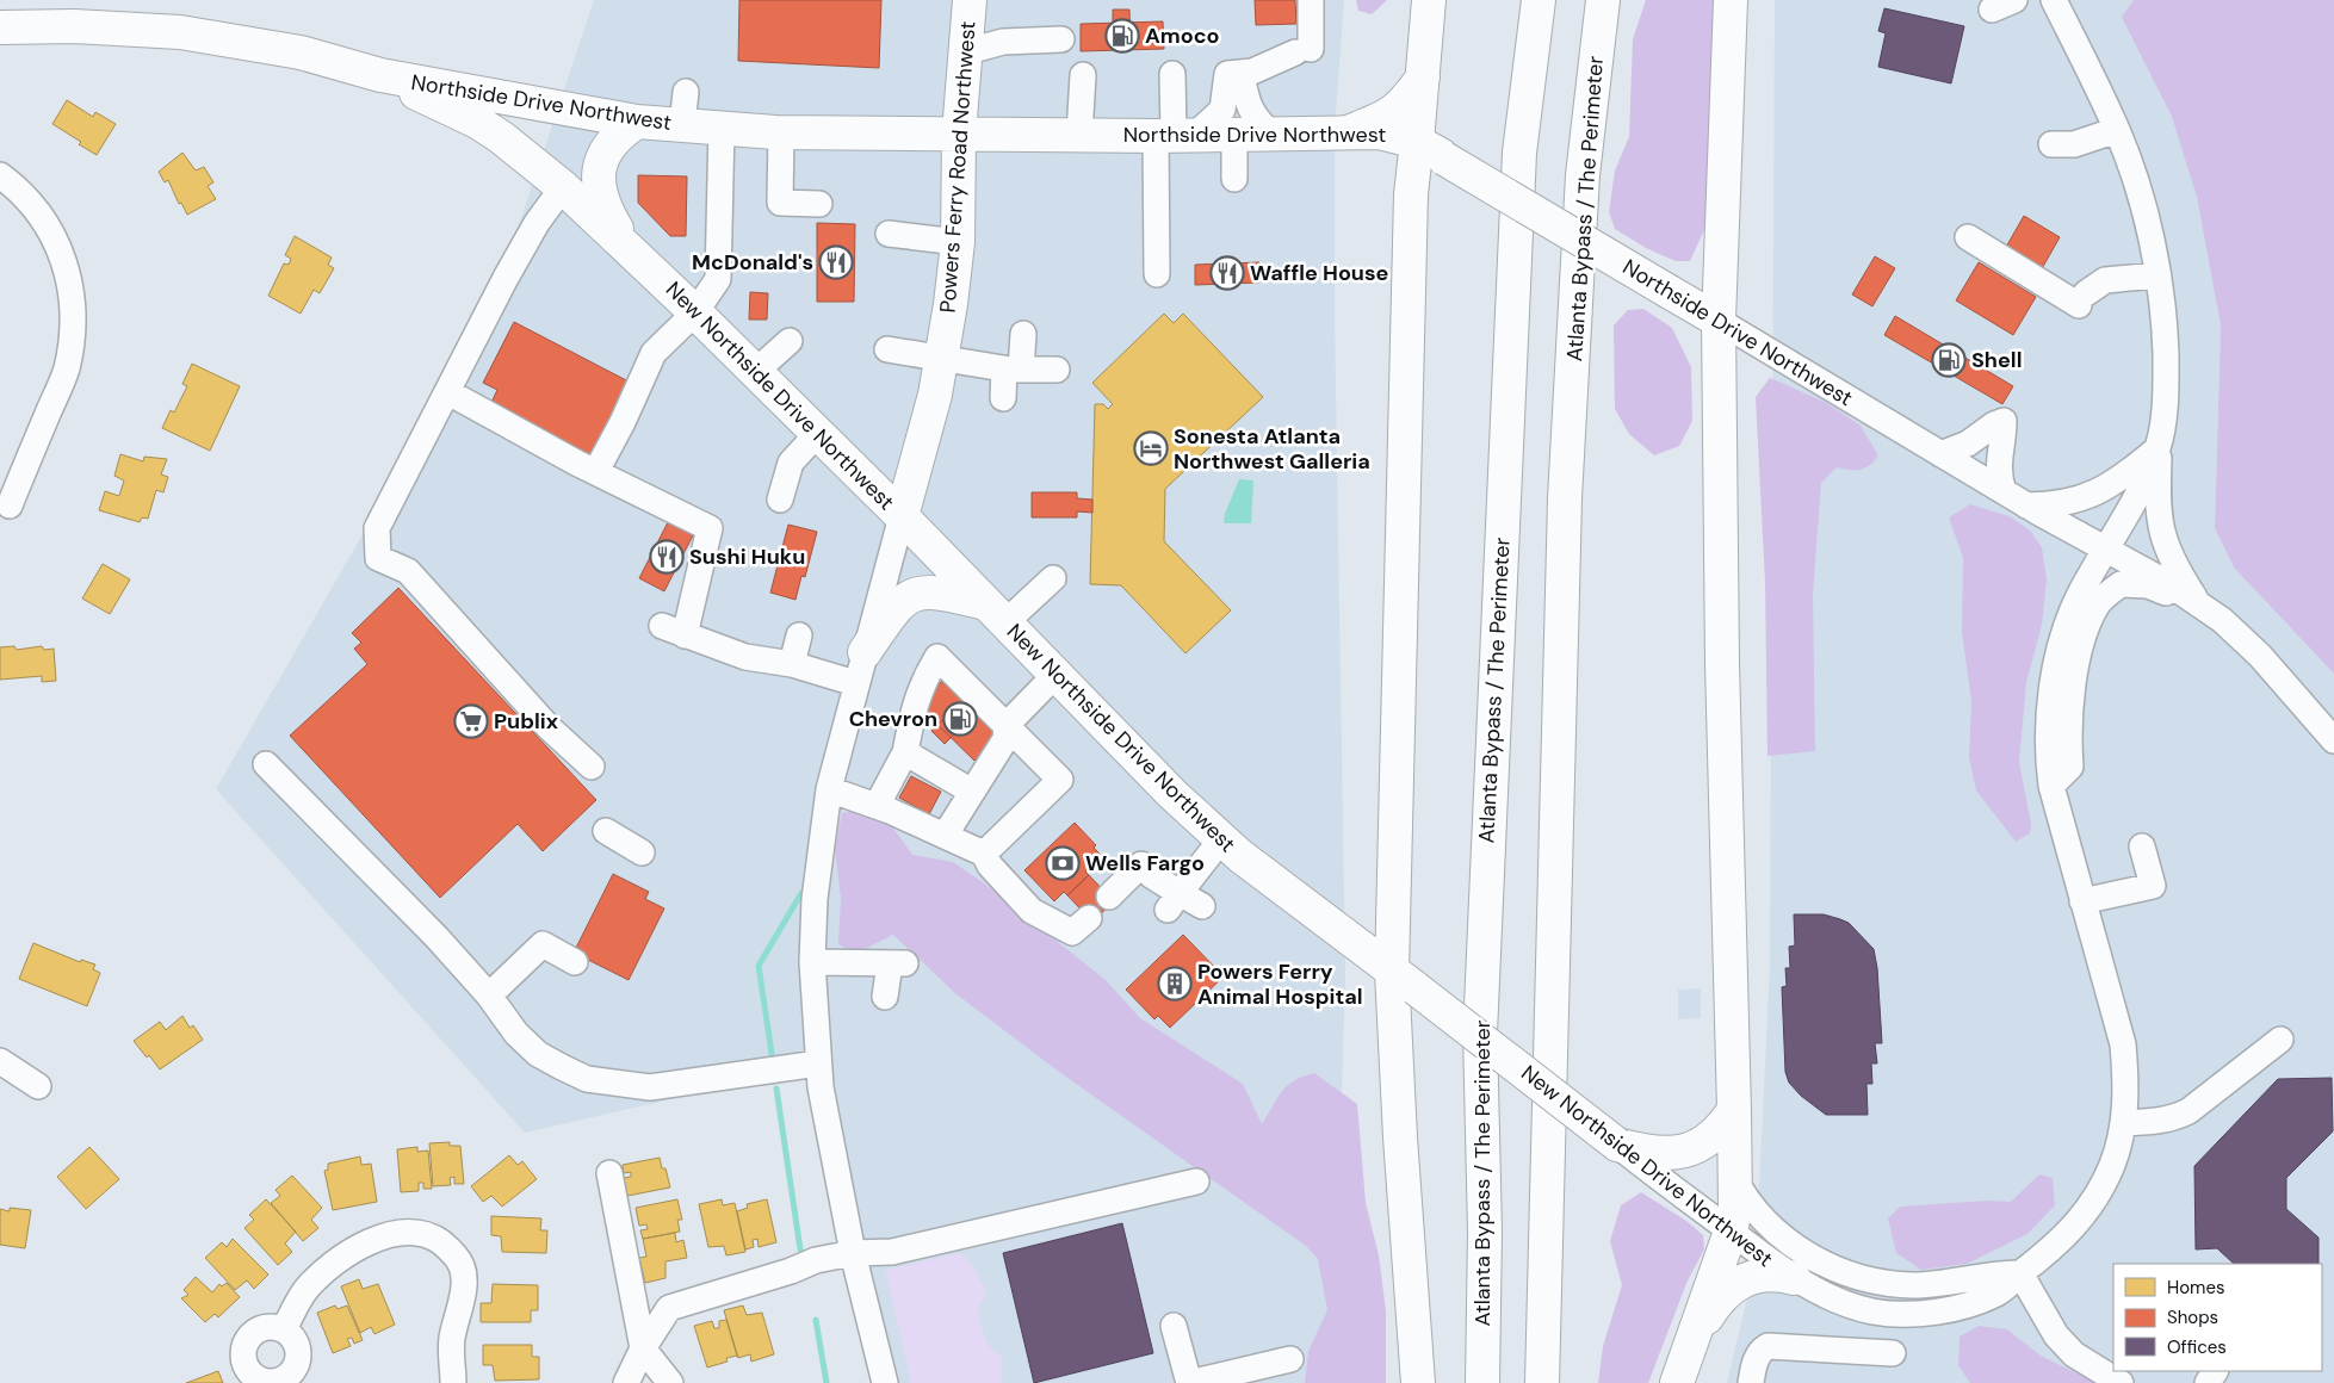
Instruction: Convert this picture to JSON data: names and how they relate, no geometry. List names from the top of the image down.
{
  "streets": {
    "main road": [
      "Northside Drive Northwest",
      "Powers Ferry Road Northwest",
      "Atlanta Bypass / The Perimeter",
      "New Northside Drive Northwest"
    ]
  },
  "crossings": [
    ["Northside Drive Northwest", "Powers Ferry Road Northwest"],
    ["Northside Drive Northwest", "New Northside Drive Northwest"],
    ["Powers Ferry Road Northwest", "New Northside Drive Northwest"]
  ],
  "places": {
    "fuel station": ["Amoco", "Shell", "Chevron"],
    "restaurant": ["McDonald's", "Waffle House", "Sushi Huku"],
    "hotel": ["Sonesta Atlanta Northwest Galleria"],
    "supermarket": ["Publix"],
    "bank": ["Wells Fargo"],
    "building": ["Powers Ferry Animal Hospital"]
  },
  "legend": ["Homes", "Shops", "Offices"]
}
